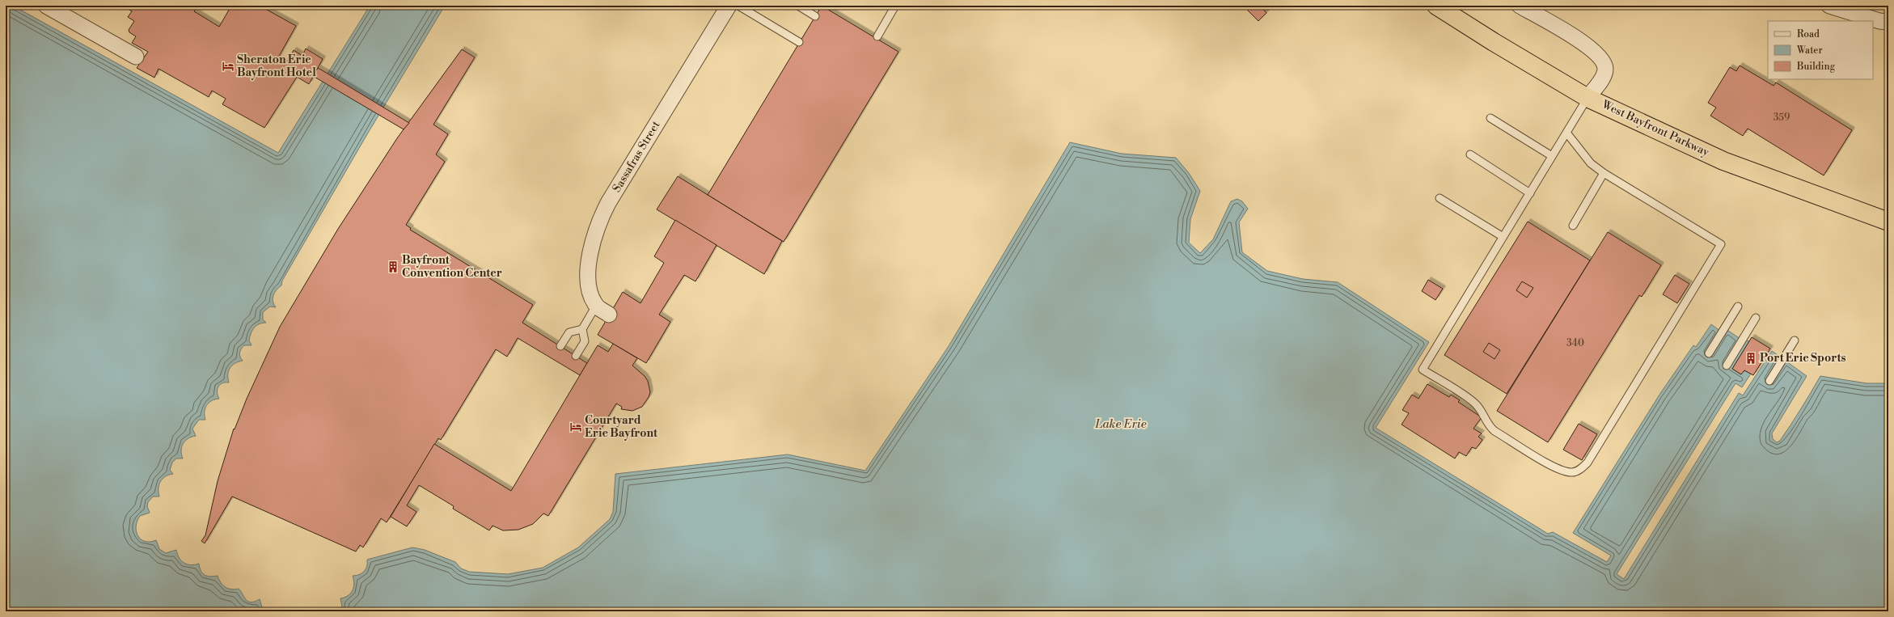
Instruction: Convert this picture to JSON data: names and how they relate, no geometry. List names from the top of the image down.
{
  "streets": {
    "highway": ["West Bayfront Parkway"],
    "street": ["Sassafras Street"]
  },
  "water": ["Lake Erie"],
  "places": {
    "hotel": ["Sheraton Erie Bayfront Hotel", "Courtyard Erie Bayfront"],
    "building": ["Bayfront Convention Center", "Port Erie Sports"]
  },
  "house_numbers": ["359", "340"],
  "legend": ["Road", "Water", "Building"]
}
